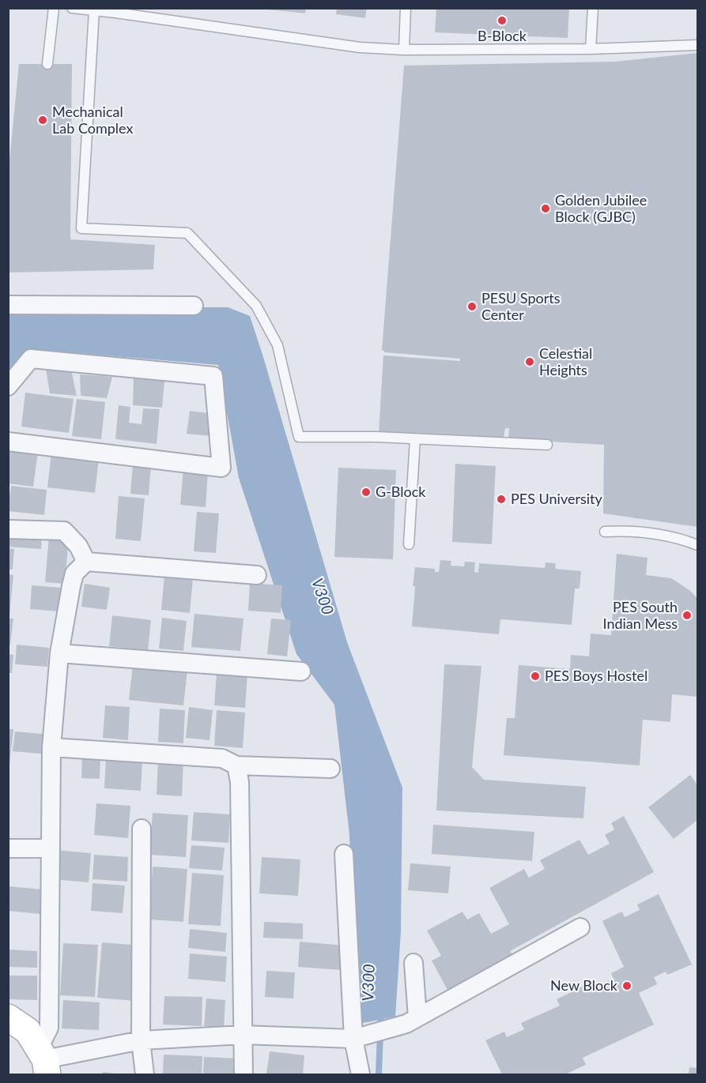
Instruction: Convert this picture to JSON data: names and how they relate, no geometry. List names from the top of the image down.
{
  "water": ["V300"],
  "places": [
    "B-Block",
    "Mechanical Lab Complex",
    "Golden Jubilee Block (GJBC)",
    "PESU Sports Center",
    "Celestial Heights",
    "G-Block",
    "PES University",
    "PES South Indian Mess",
    "PES Boys Hostel",
    "New Block"
  ]
}
